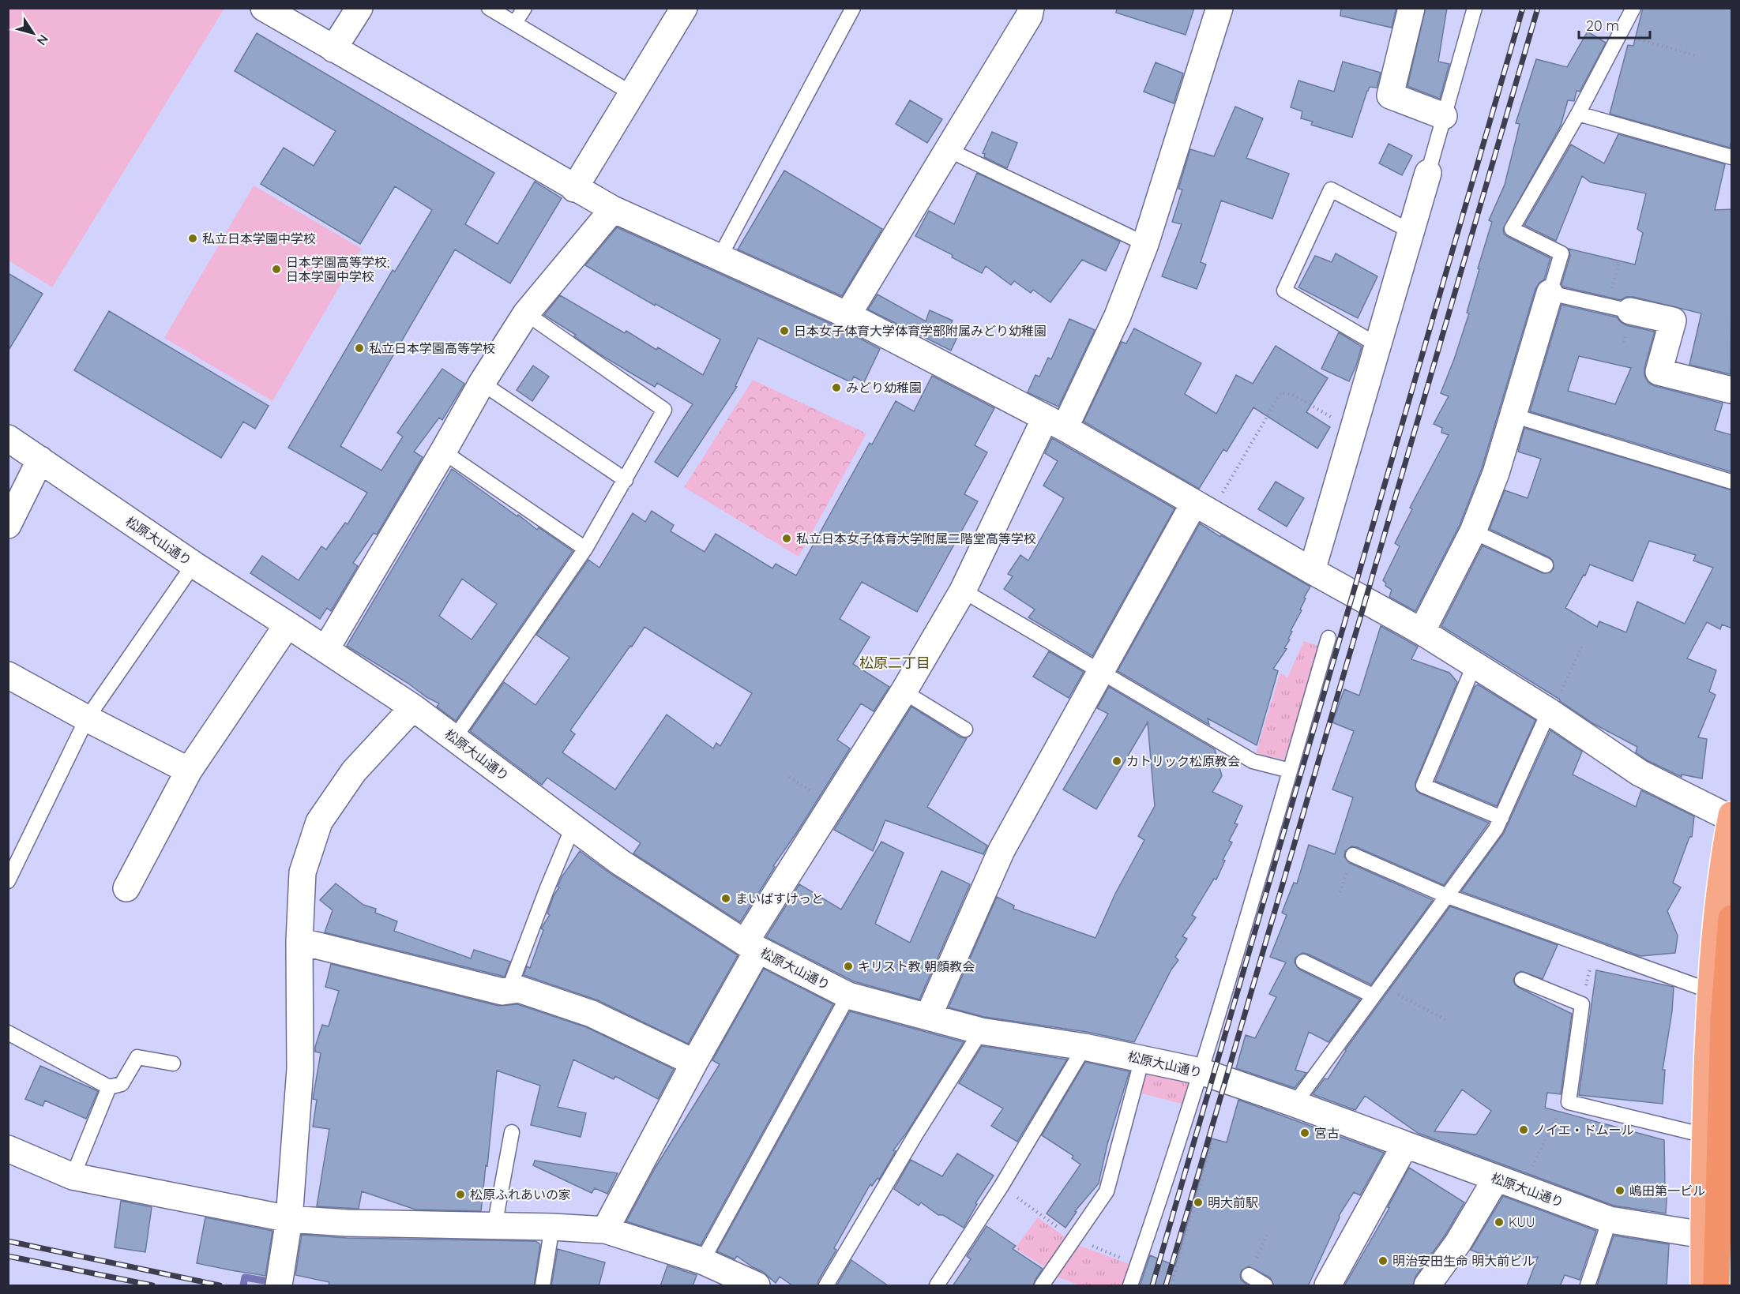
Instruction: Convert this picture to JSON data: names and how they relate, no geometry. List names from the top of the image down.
{
  "streets": {
    "street": ["松原大山通り"]
  },
  "districts": ["松原二丁目"],
  "places": [
    "私立日本学園中学校",
    "日本学園高等学校; 日本学園中学校",
    "日本女子体育大学体育学部附属みどり幼稚園",
    "私立日本学園高等学校",
    "みどり幼稚園",
    "私立日本女子体育大学附属二階堂高等学校",
    "カトリック松原教会",
    "まいばすけっと",
    "キリスト教 朝顔教会",
    "ノイエ・ドムール",
    "宮古",
    "嶋田第一ビル",
    "松原ふれあいの家",
    "明大前駅",
    "KUU",
    "明治安田生命 明大前ビル"
  ],
  "scale_bar": "20 m",
  "north": "bottom right"
}
